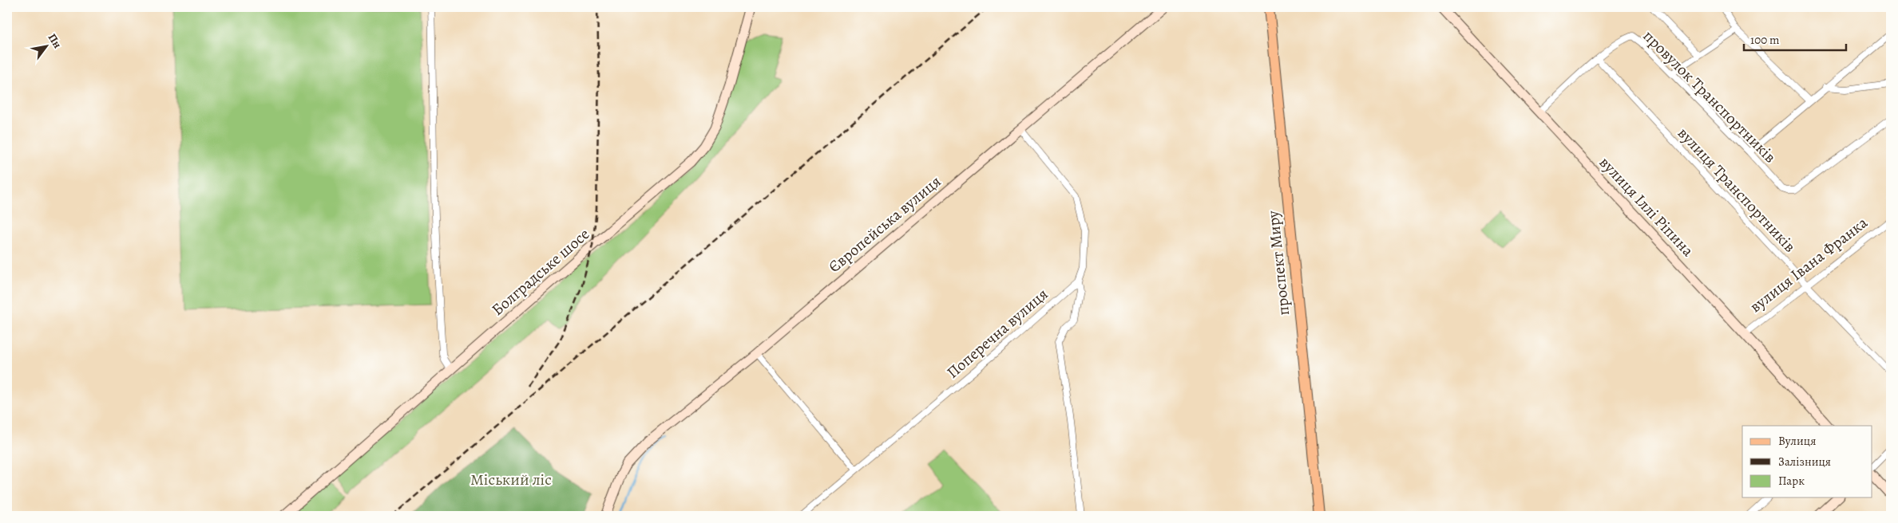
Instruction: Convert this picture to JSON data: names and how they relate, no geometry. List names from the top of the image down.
{
  "streets": {
    "main road": [
      "вулиця Іллі Ріпина",
      "Європейська вулиця",
      "проспект Миру",
      "Болградське шосе"
    ],
    "street": [
      "провулок Транспортників",
      "вулиця Транспортників",
      "вулиця Івана Франка",
      "Поперечна вулиця"
    ]
  },
  "crossings": [
    ["провулок Транспортників", "вулиця Транспортників"],
    ["провулок Транспортників", "вулиця Іллі Ріпина"],
    ["вулиця Транспортників", "вулиця Івана Франка"],
    ["вулиця Іллі Ріпина", "вулиця Івана Франка"]
  ],
  "parks": ["Міський ліс"],
  "legend": ["Вулиця", "Залізниця", "Парк"],
  "scale_bar": "100 m",
  "north": "top right"
}
